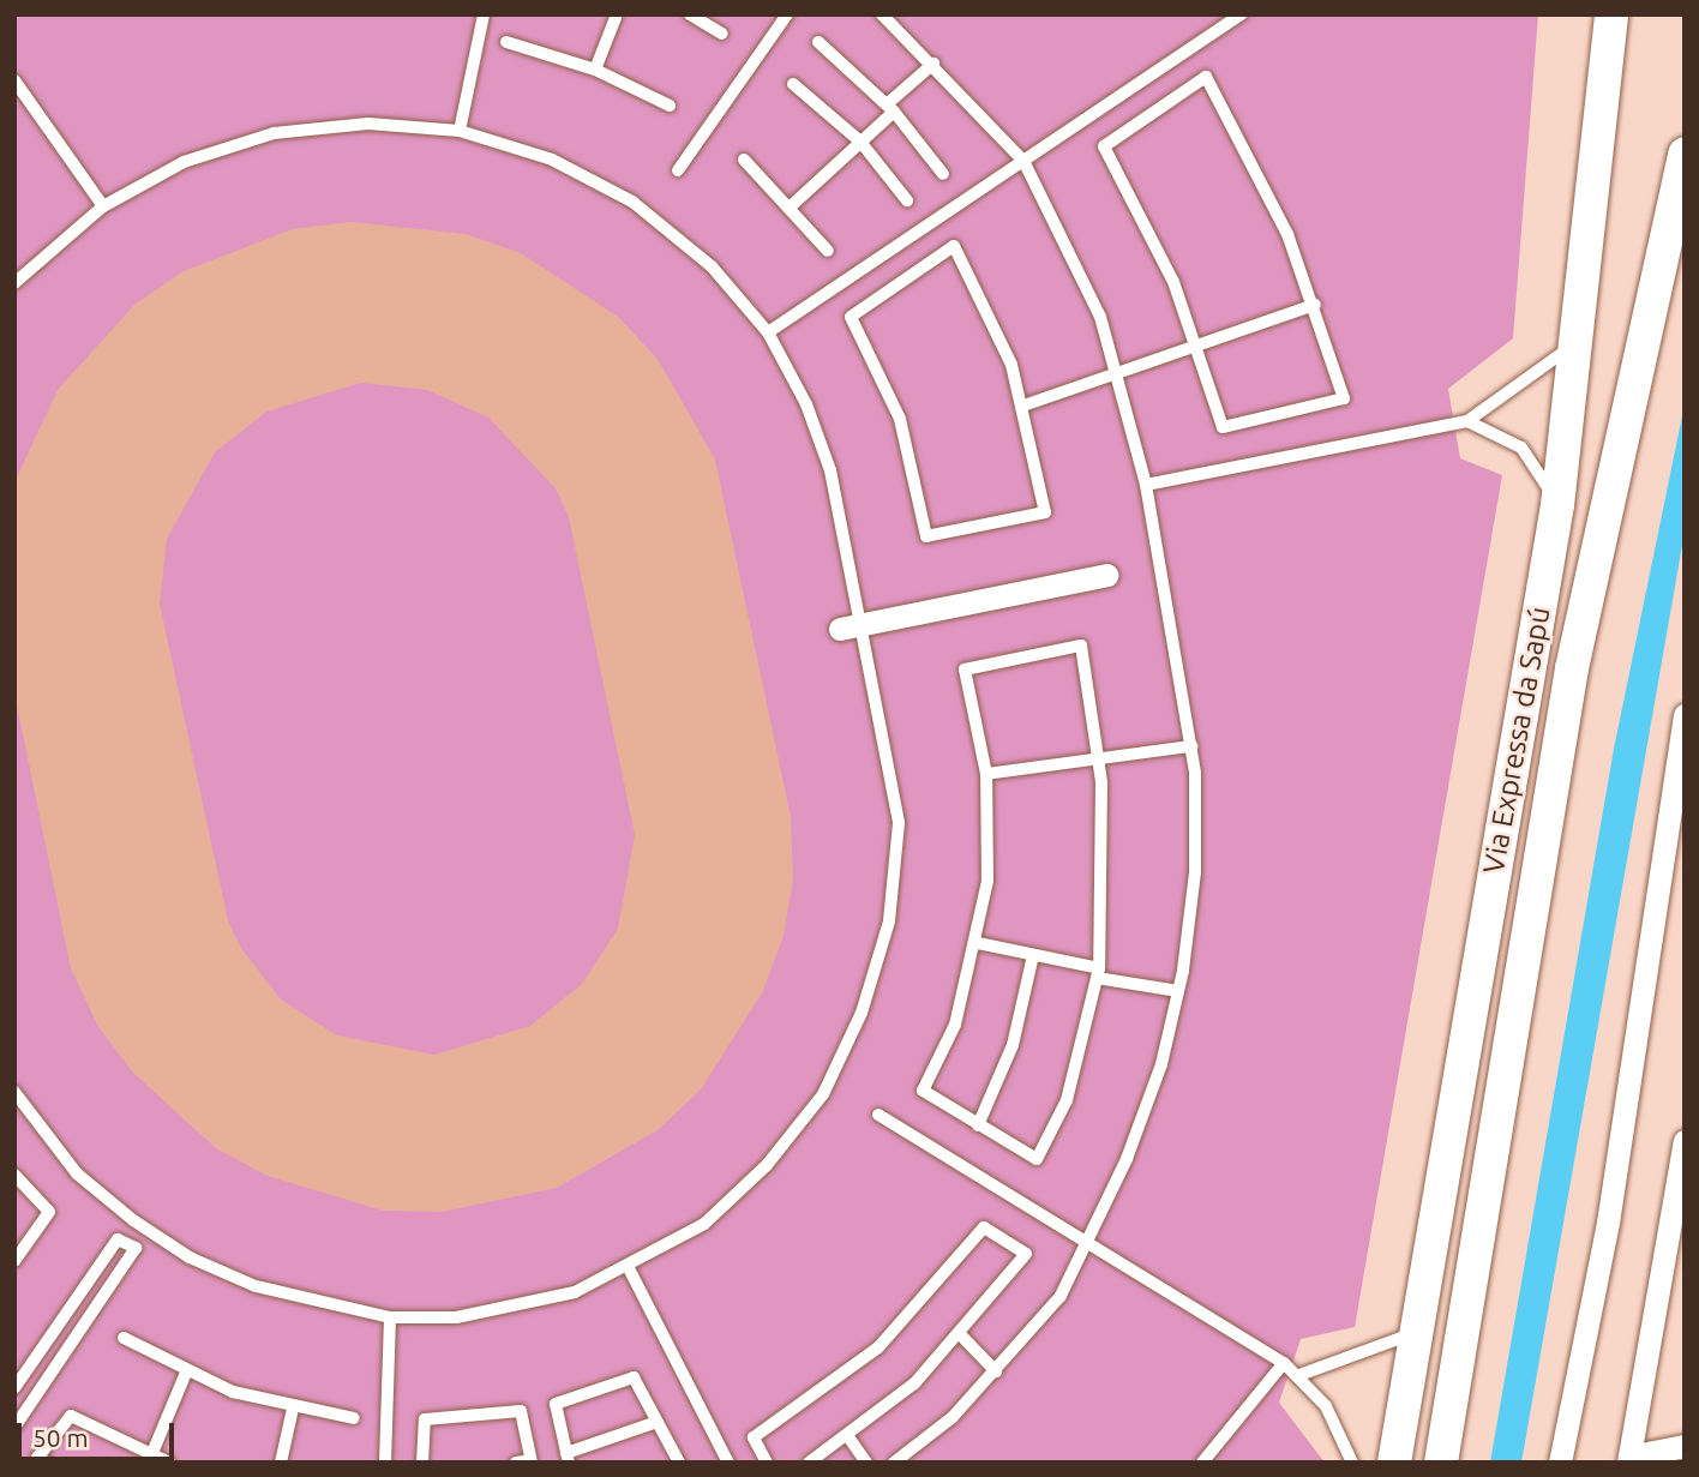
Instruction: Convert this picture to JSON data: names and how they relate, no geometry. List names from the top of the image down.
{
  "streets": {
    "main road": ["Via Expressa da Sapú"]
  },
  "scale_bar": "50 m"
}
